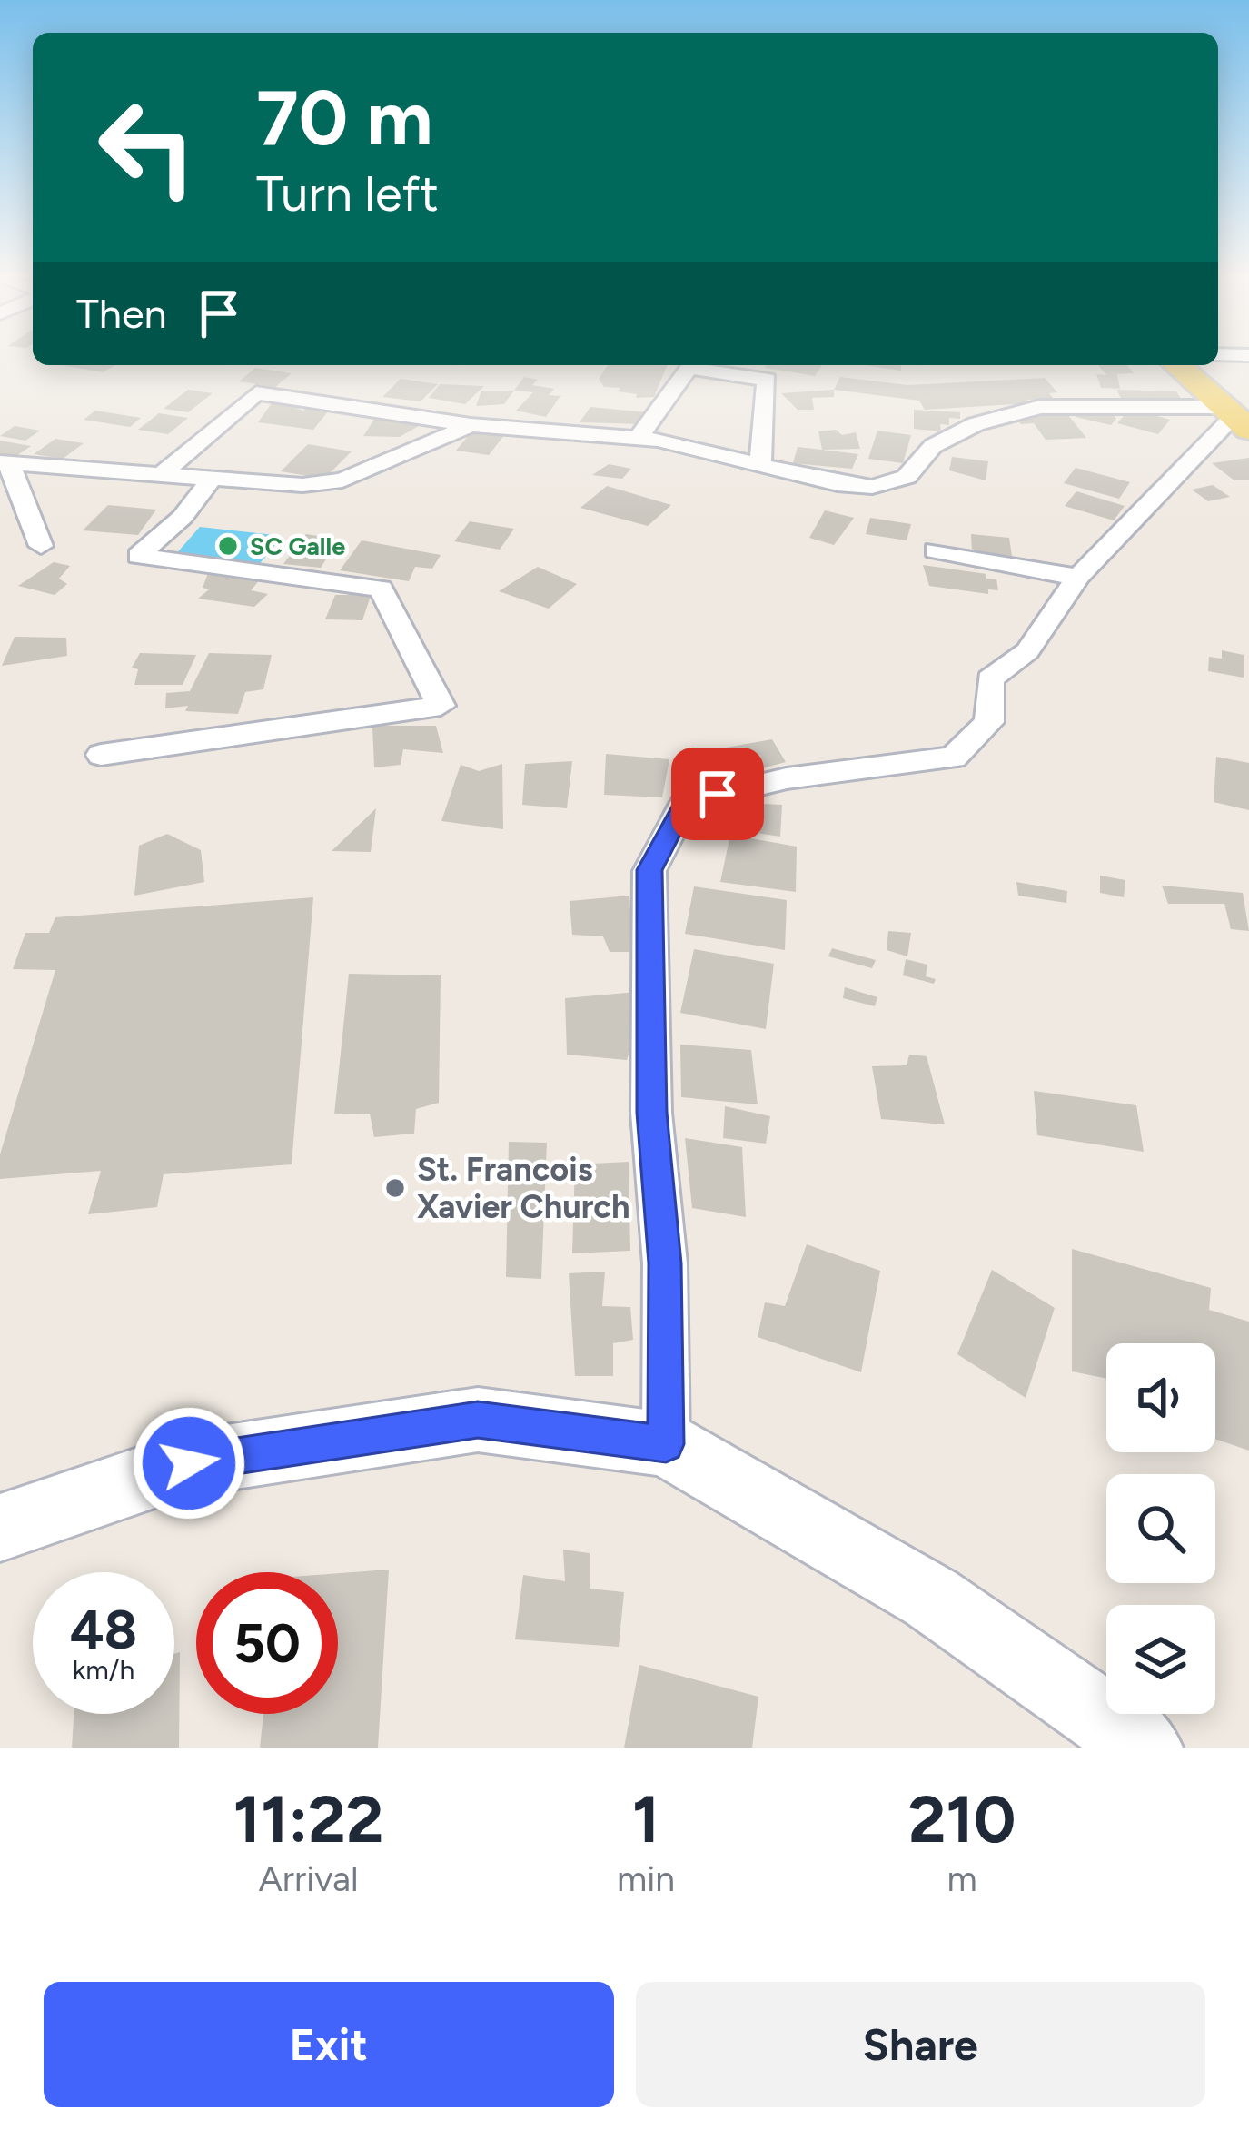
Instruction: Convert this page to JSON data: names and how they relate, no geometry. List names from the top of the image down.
{
  "places": ["SC Galle", "St. Francois Xavier Church"],
  "page": {
    "turn": ["70 m", "Turn left"],
    "then": "Then",
    "speed": "48 km/h",
    "limit": "50",
    "eta": [
      "11:22",
      "Arrival",
      "1",
      "min",
      "210",
      "m"
    ],
    "buttons": ["Exit", "Share"]
  }
}
